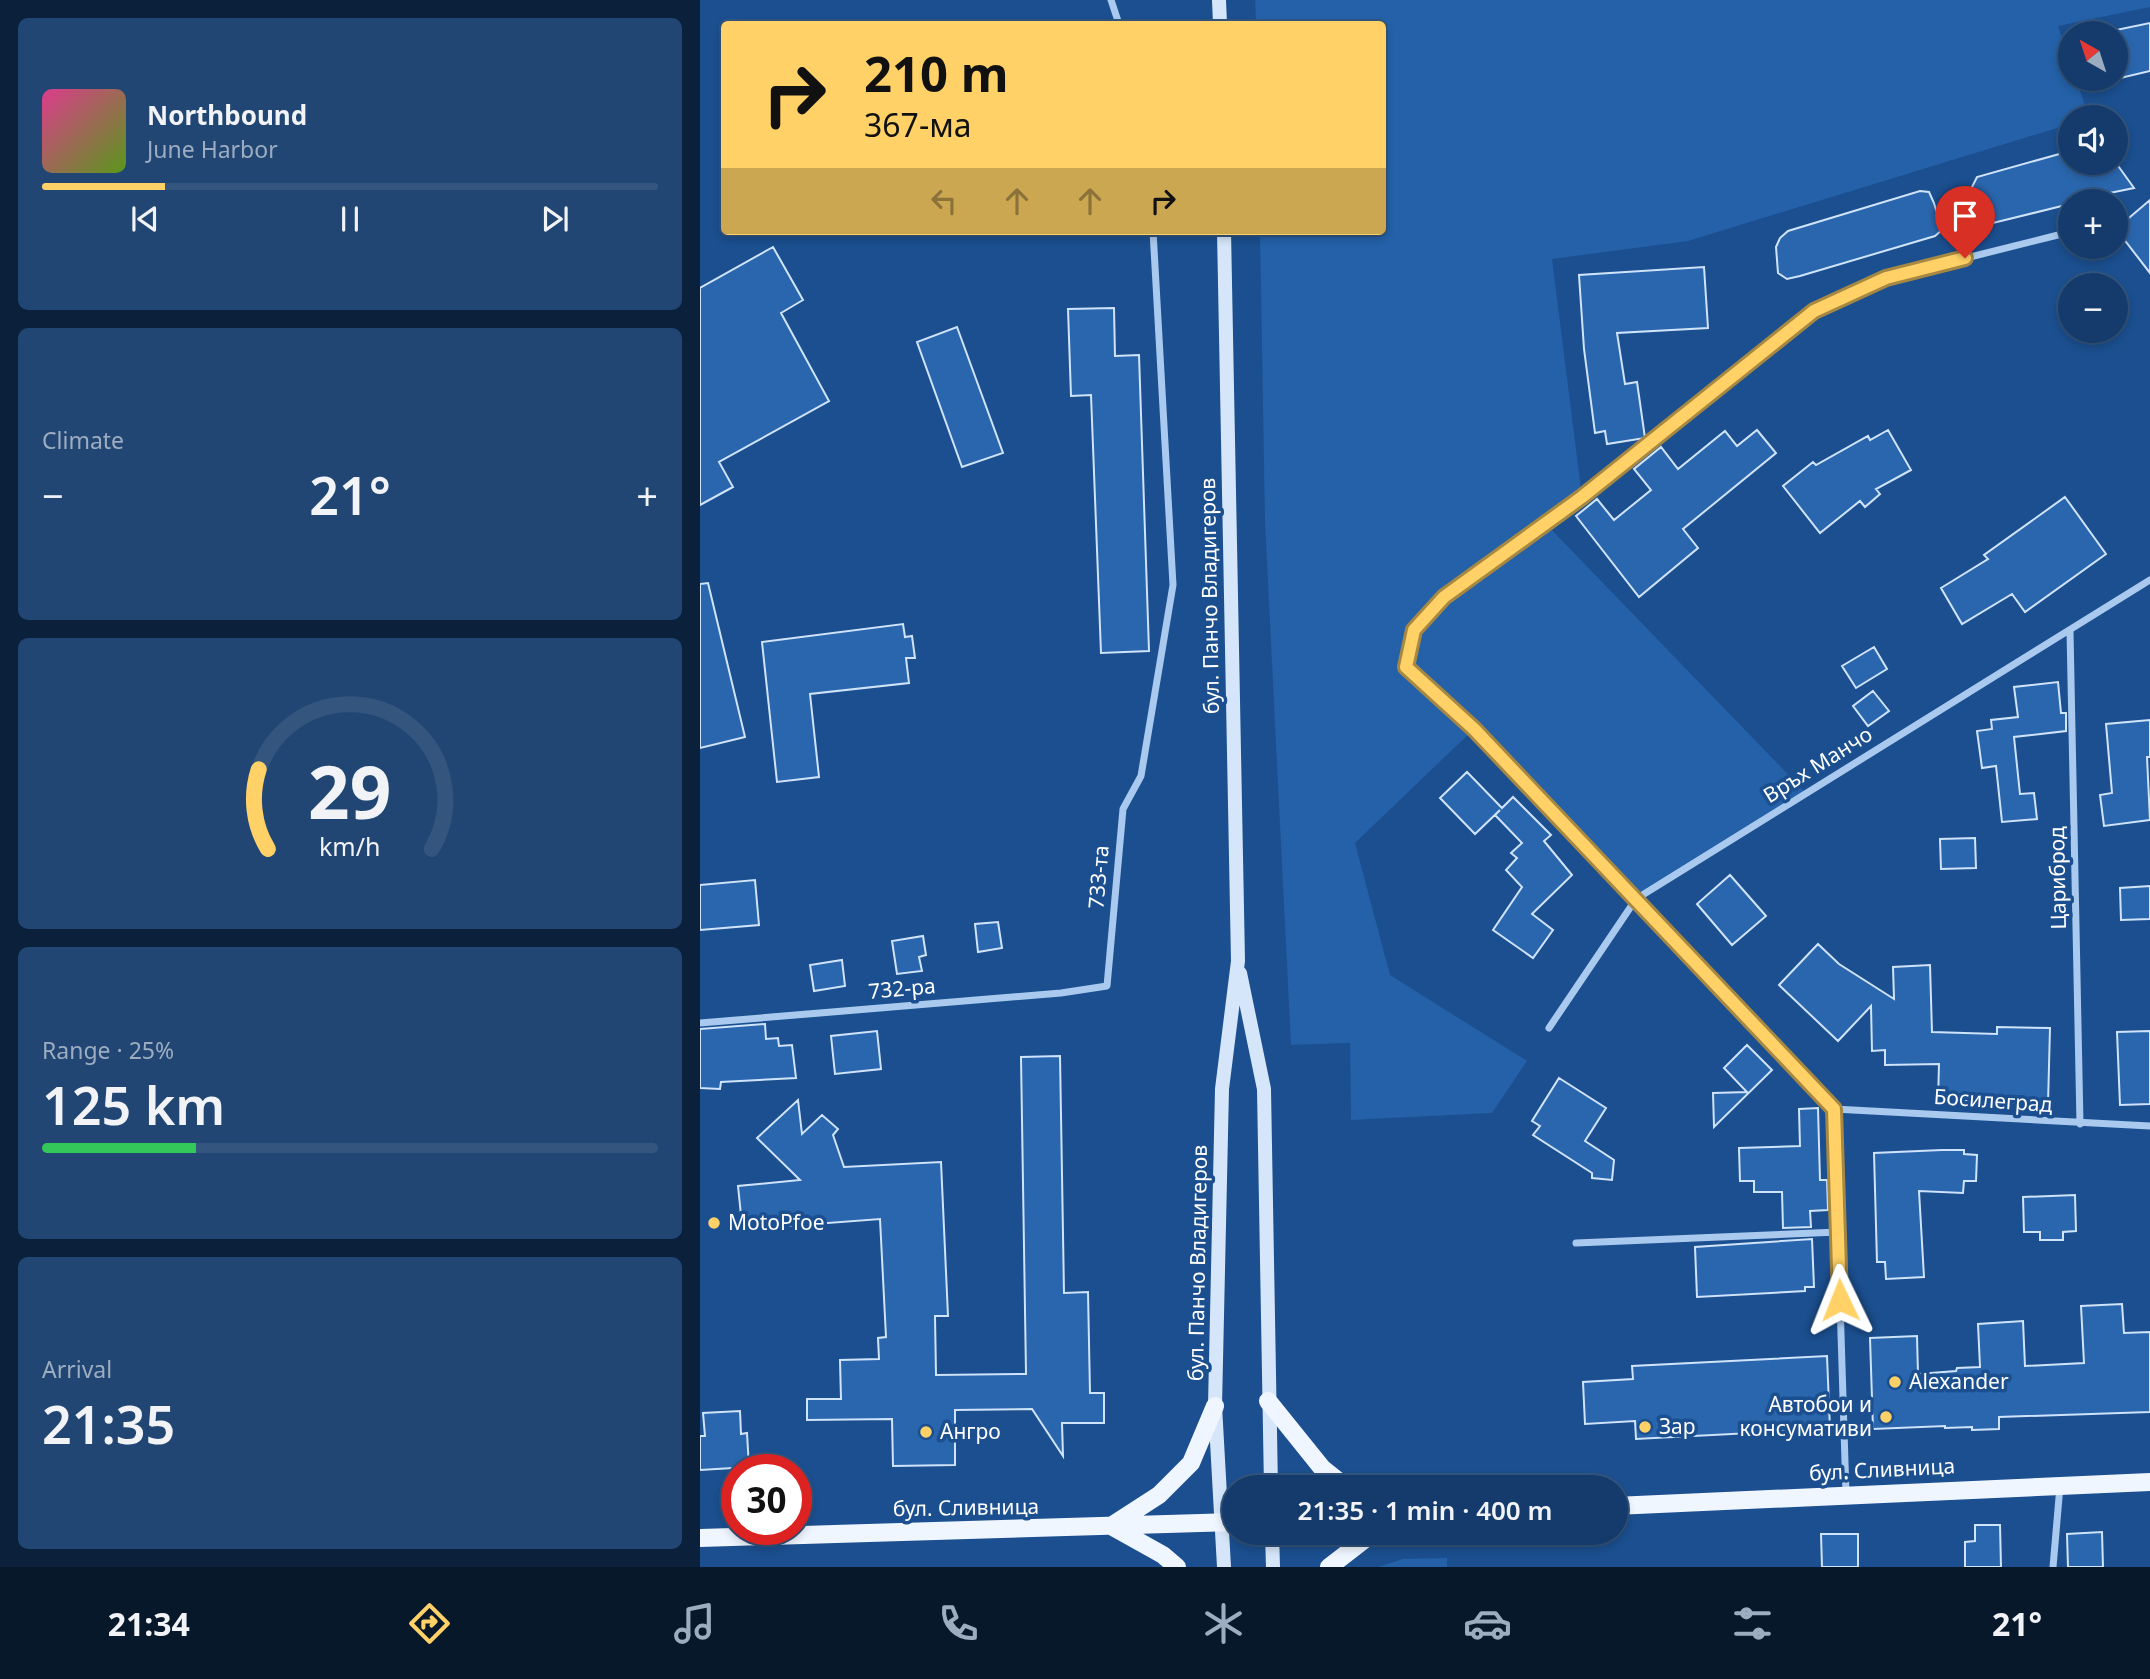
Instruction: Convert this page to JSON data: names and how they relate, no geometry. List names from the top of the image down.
{
  "streets": {
    "main road": ["бул. Сливница"],
    "street": [
      "бул. Панчо Владигеров",
      "Връх Манчо",
      "733-та",
      "Цариброд",
      "732-ра",
      "Босилеград"
    ]
  },
  "crossings": [
    ["Връх Манчо", "Цариброд"],
    ["733-та", "732-ра"],
    ["Цариброд", "Босилеград"]
  ],
  "places": [
    "MotoPfoe",
    "Alexander",
    "Автобои и консумативи",
    "Зар",
    "Ангро"
  ],
  "north": "top left",
  "page": {
    "map_buttons": ["+", "−"],
    "turn": ["210 m", "367-ма"],
    "song": ["Northbound", "June Harbor"],
    "tile": [
      "Climate",
      ["Range · 25%", "125 km"],
      ["Arrival", "21:35"]
    ],
    "heat": ["−", "21°", "+"],
    "limit": "30",
    "trip": "21:35 · 1 min · 400 m",
    "tabs": ["21:34", "21°"],
    "gauge": ["29", "km/h"]
  }
}
